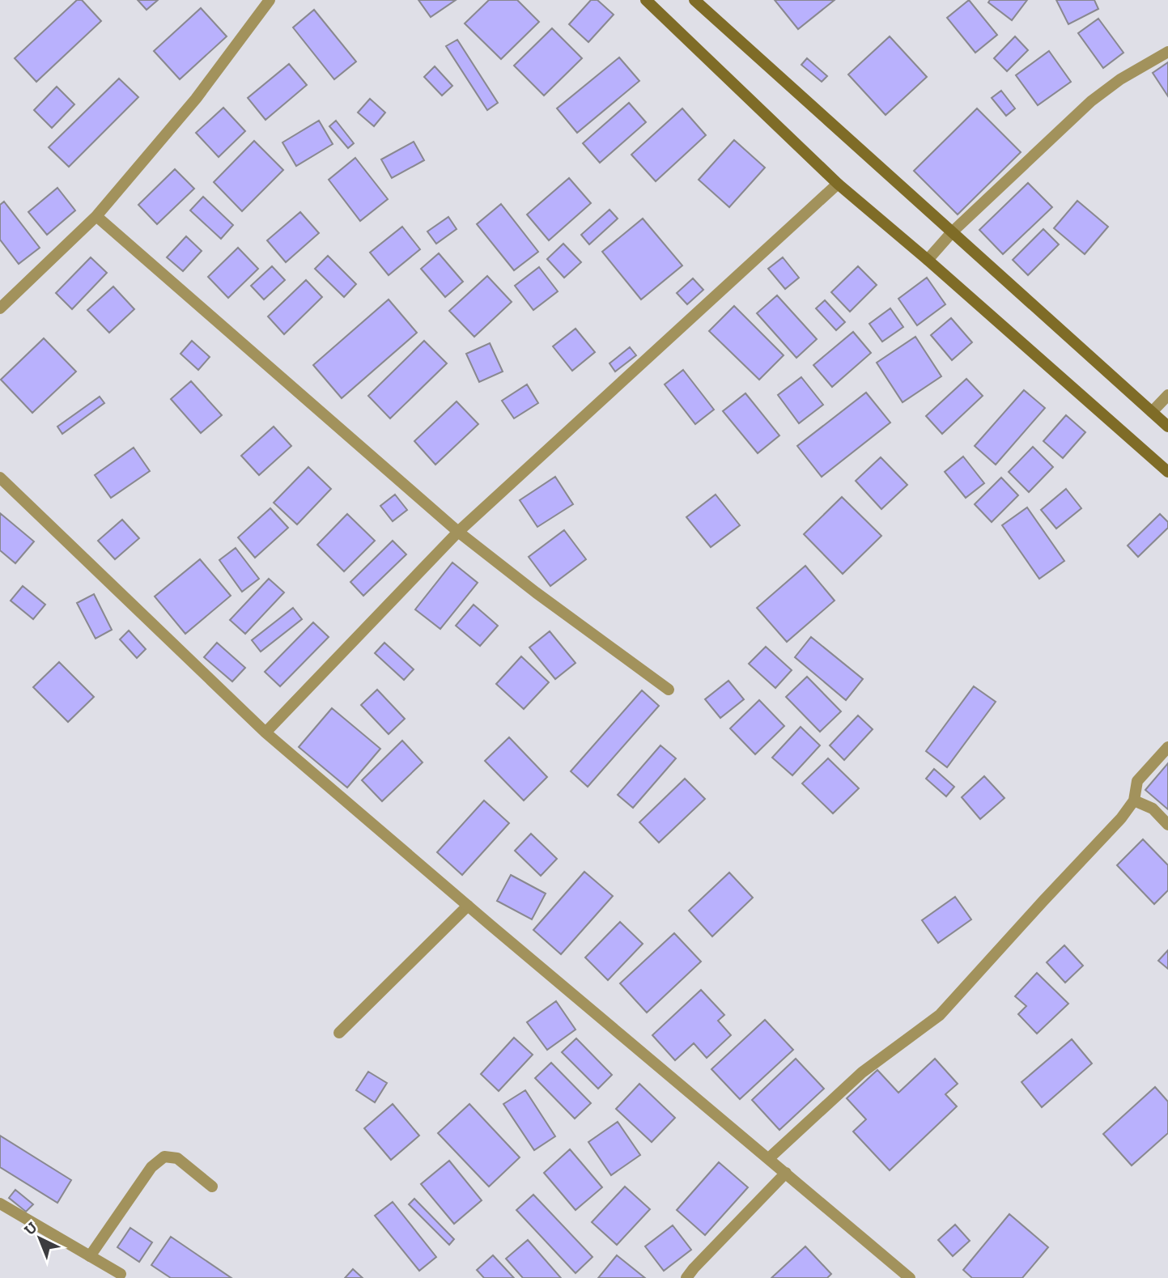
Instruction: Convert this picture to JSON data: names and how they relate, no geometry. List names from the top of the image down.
{
  "north": "top left"
}
